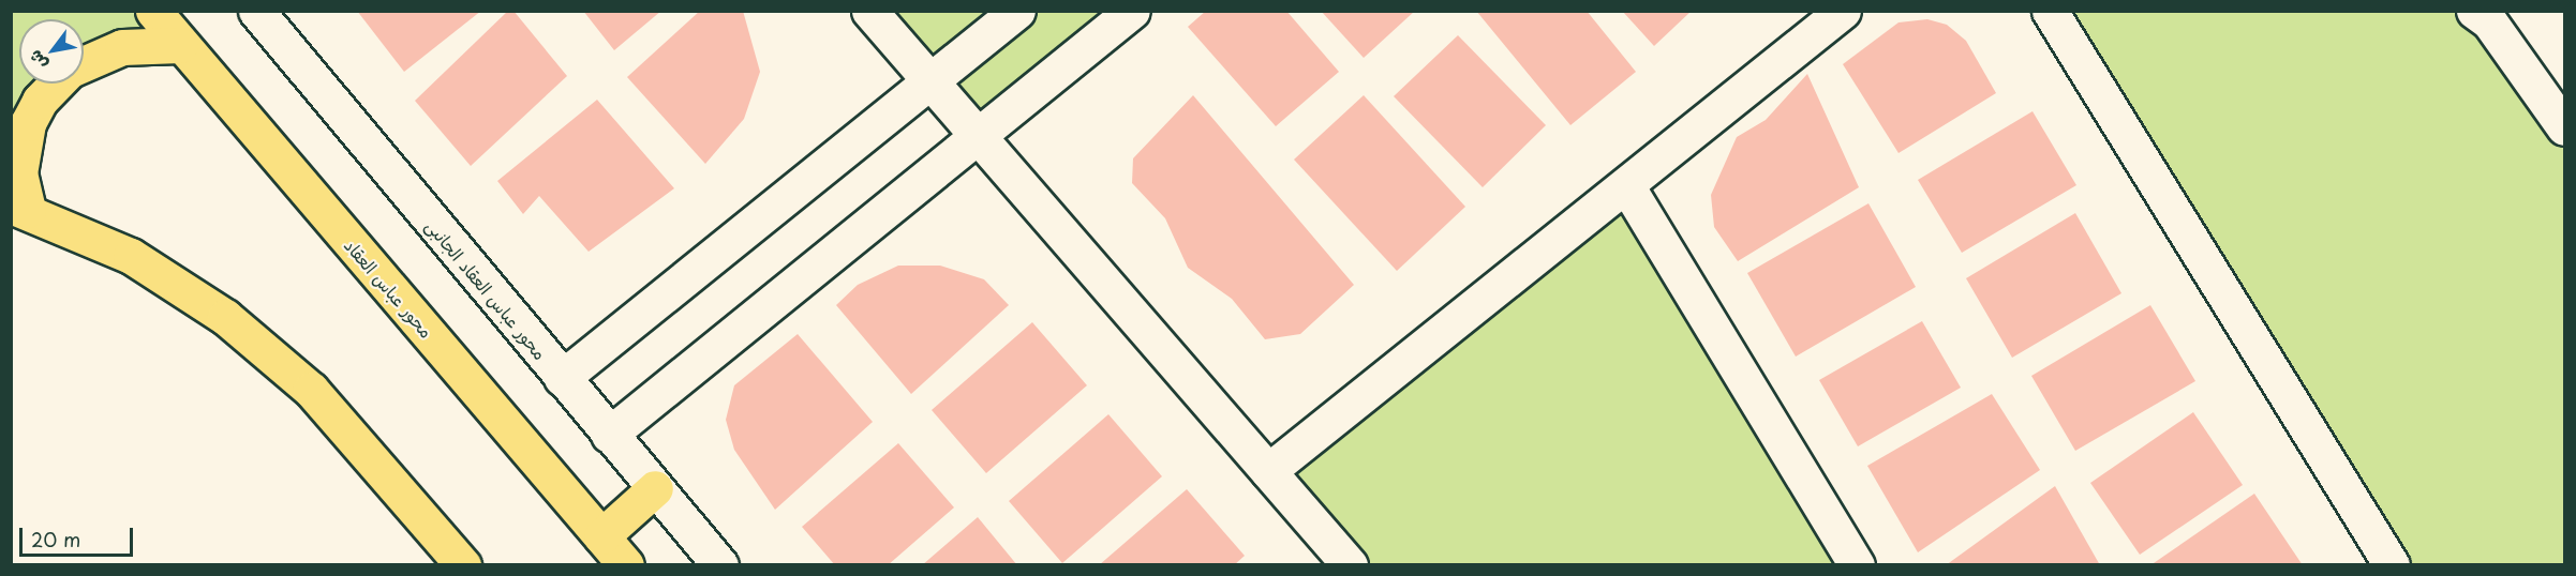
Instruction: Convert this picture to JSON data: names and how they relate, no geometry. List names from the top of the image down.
{
  "streets": {
    "main road": ["محور عباس العقاد"],
    "street": ["محور عباس العقاد الجانبى"]
  },
  "scale_bar": "20 m",
  "north": "bottom left"
}
